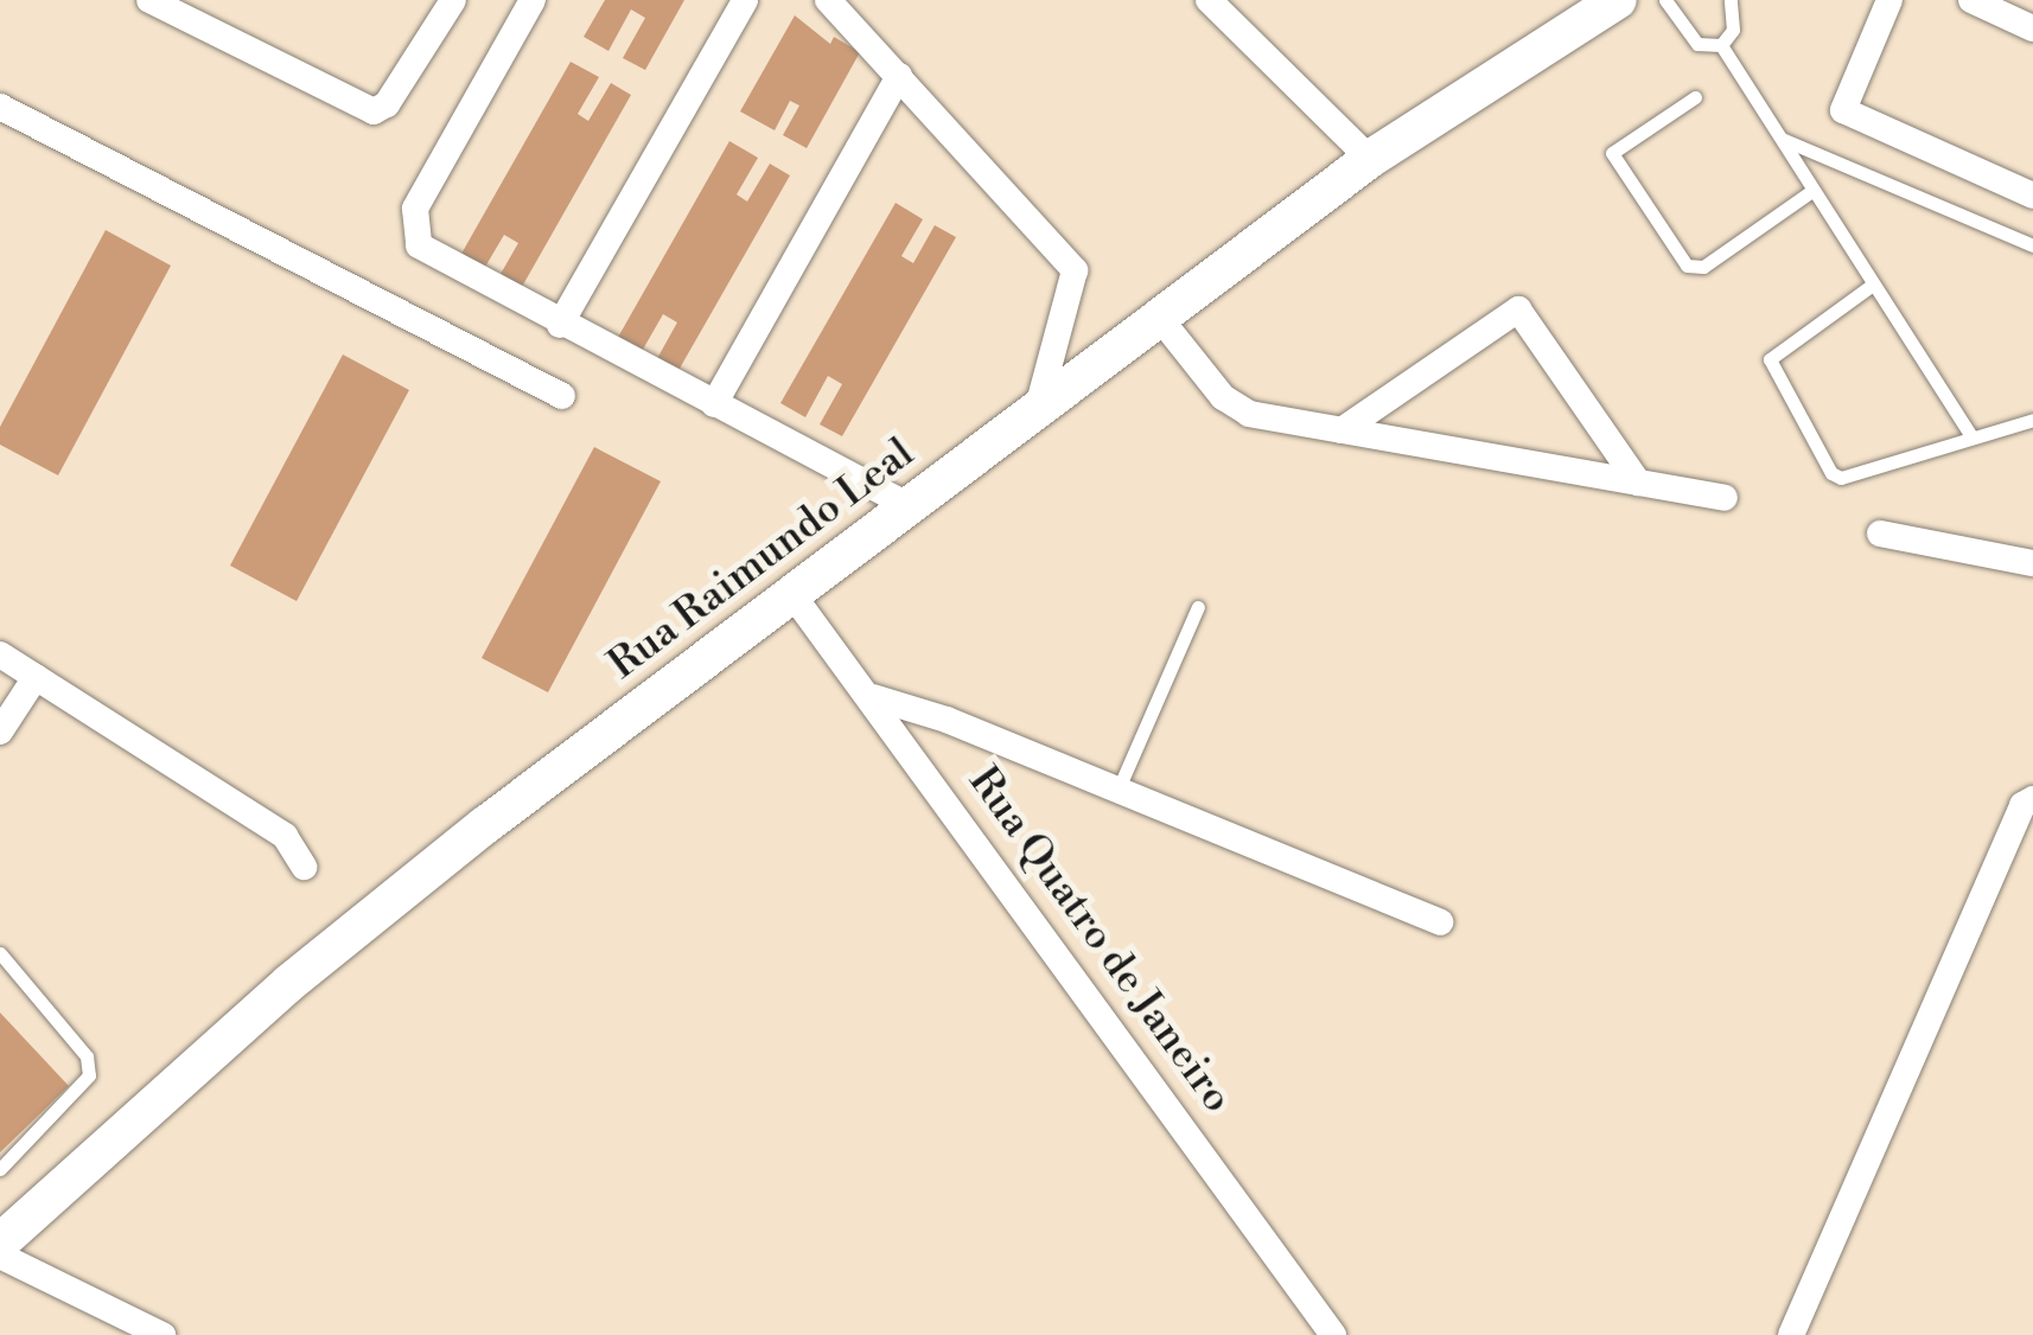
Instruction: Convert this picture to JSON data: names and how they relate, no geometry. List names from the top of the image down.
{
  "streets": {
    "street": ["Rua Raimundo Leal", "Rua Quatro de Janeiro"]
  },
  "crossings": [
    ["Rua Raimundo Leal", "Rua Quatro de Janeiro"]
  ]
}
